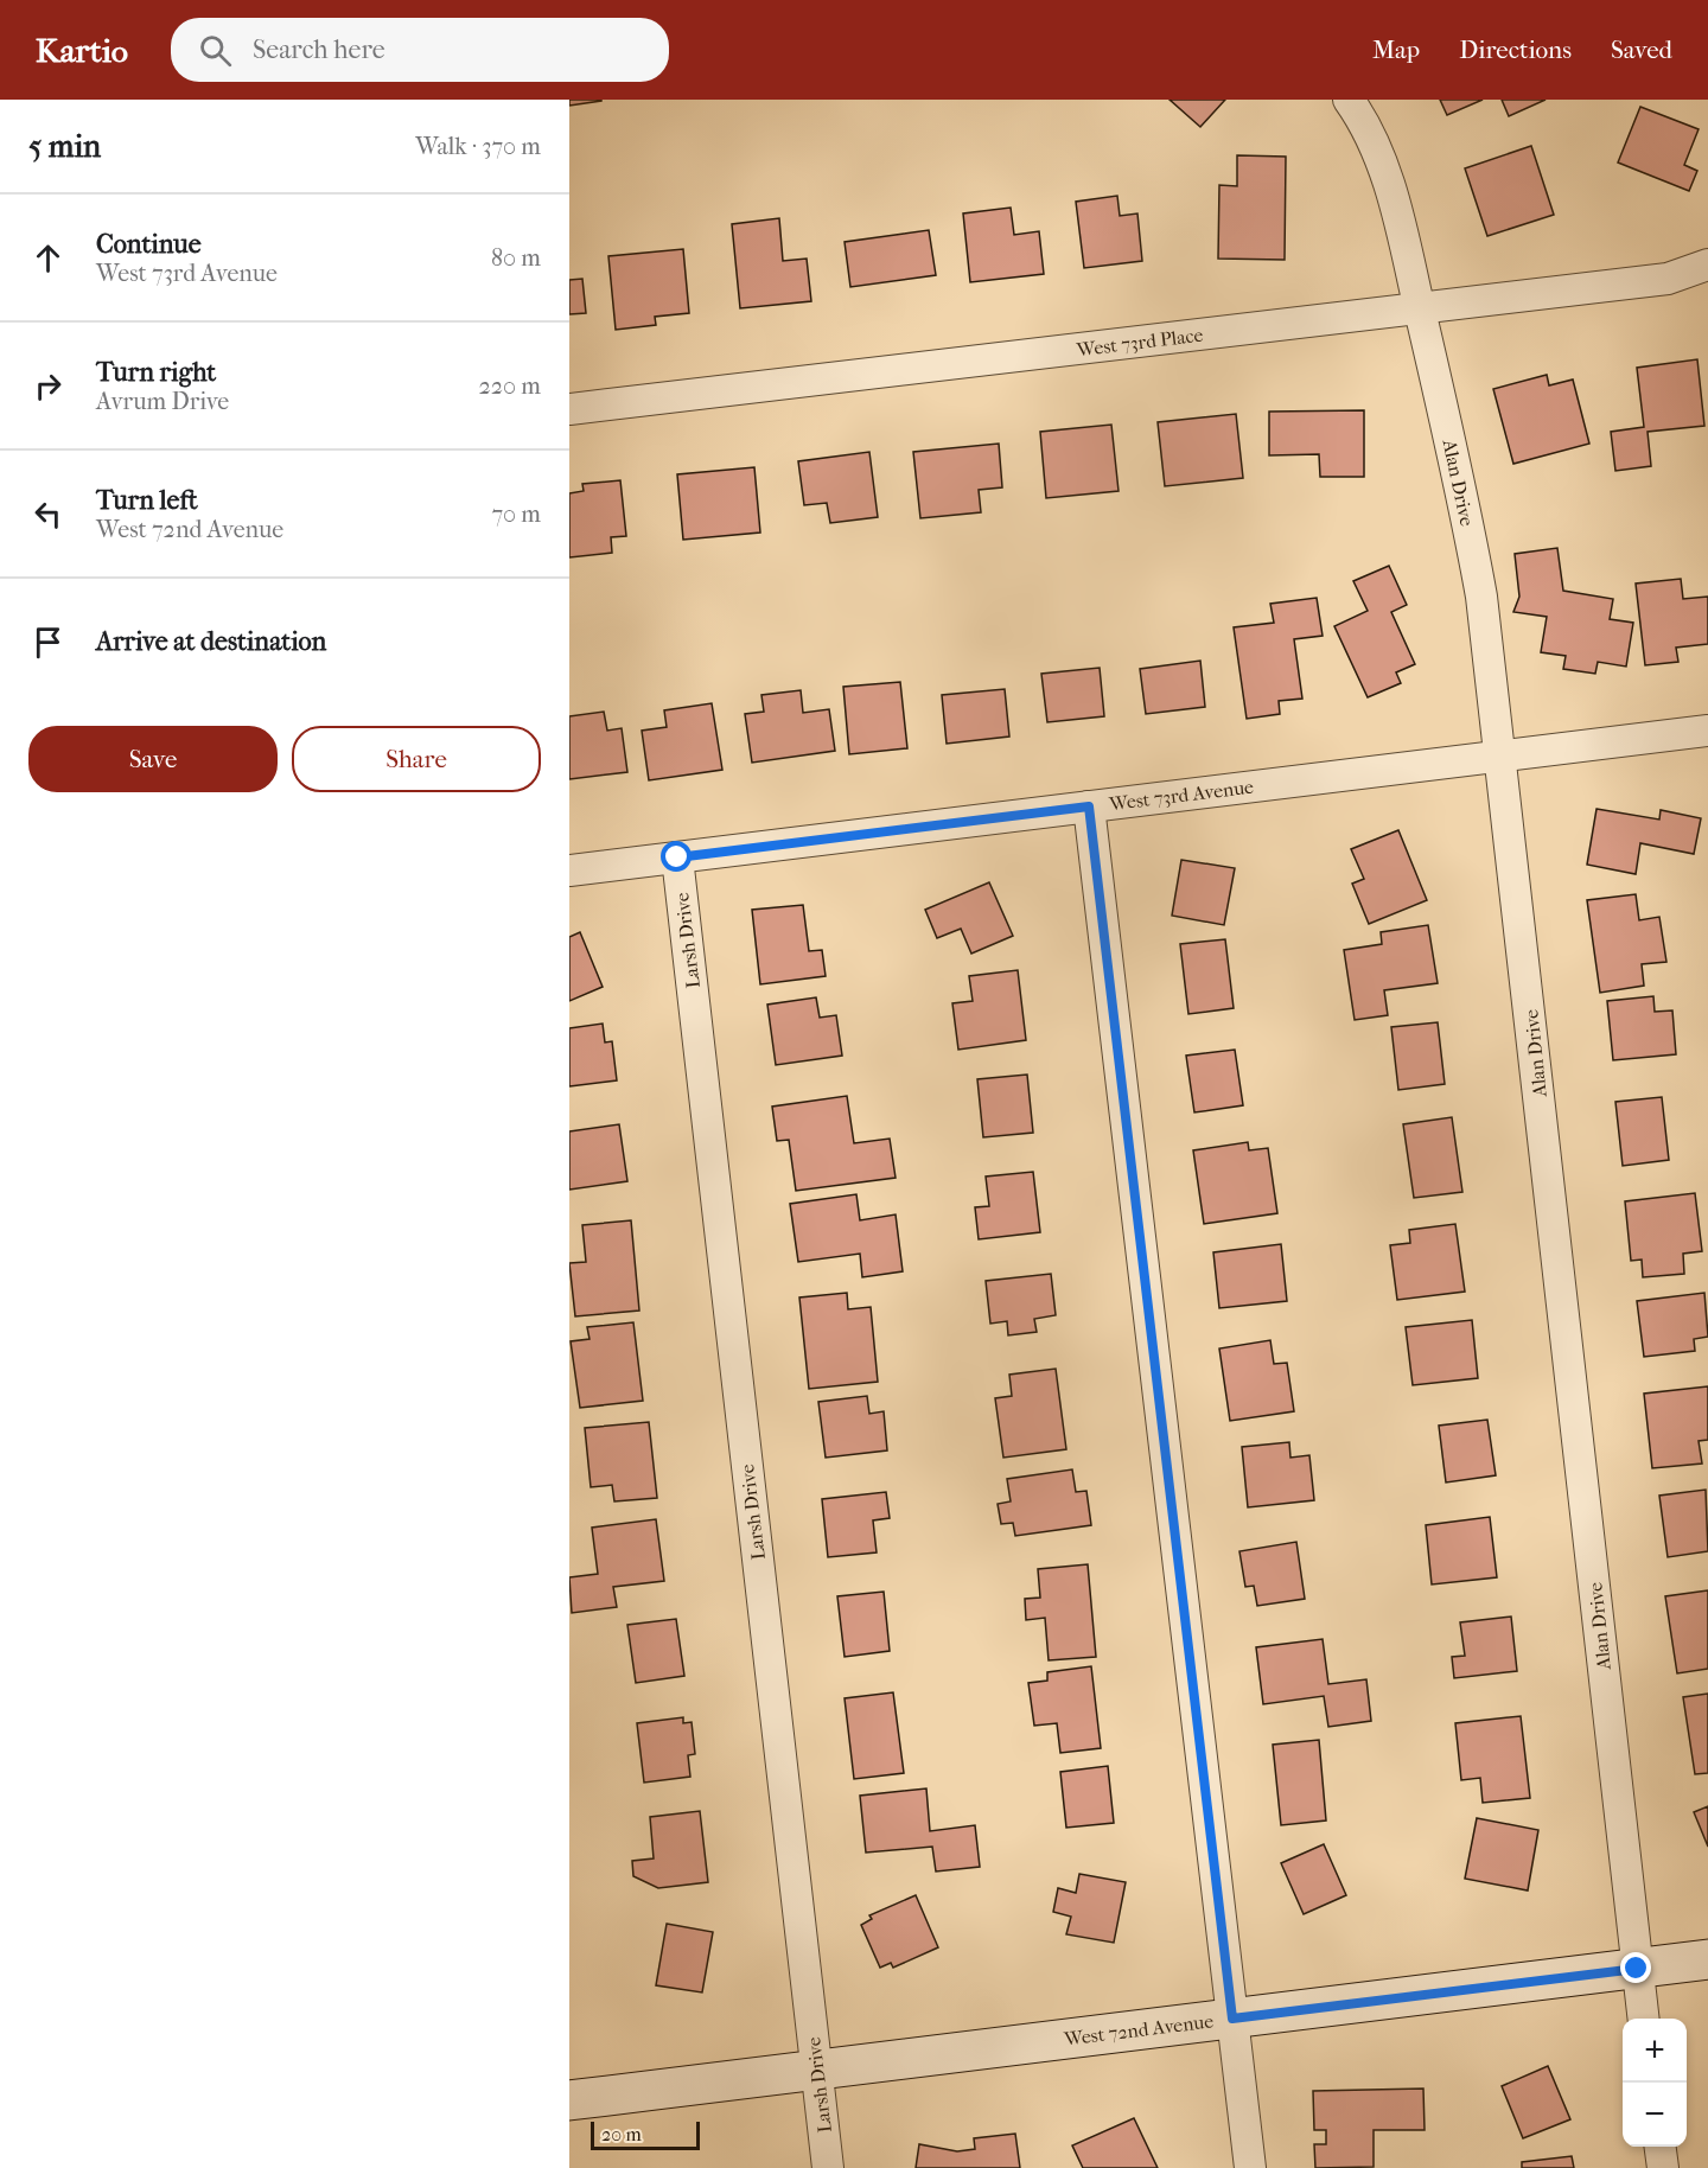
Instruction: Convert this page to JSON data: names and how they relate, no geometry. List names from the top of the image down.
{
  "streets": {
    "main road": ["West 72nd Avenue"],
    "street": [
      "West 73rd Place",
      "Alan Drive",
      "West 73rd Avenue",
      "Larsh Drive"
    ]
  },
  "crossings": [
    ["West 73rd Place", "Alan Drive"],
    ["Alan Drive", "West 73rd Avenue"],
    ["Alan Drive", "West 72nd Avenue"],
    ["West 73rd Avenue", "Larsh Drive"],
    ["Larsh Drive", "West 72nd Avenue"]
  ],
  "scale_bar": "20 m",
  "page": {
    "header": "Kartio",
    "search": "Search here",
    "nav": ["Map", "Directions", "Saved"],
    "heading": ["5 min", "Walk · 370 m"],
    "list": [
      ["Continue", "West 73rd Avenue", "80 m"],
      ["Turn right", "Avrum Drive", "220 m"],
      ["Turn left", "West 72nd Avenue", "70 m"],
      "Arrive at destination"
    ],
    "buttons": ["Save", "Share"],
    "map_buttons": ["+", "−"],
    "scale": "20 m"
  }
}
